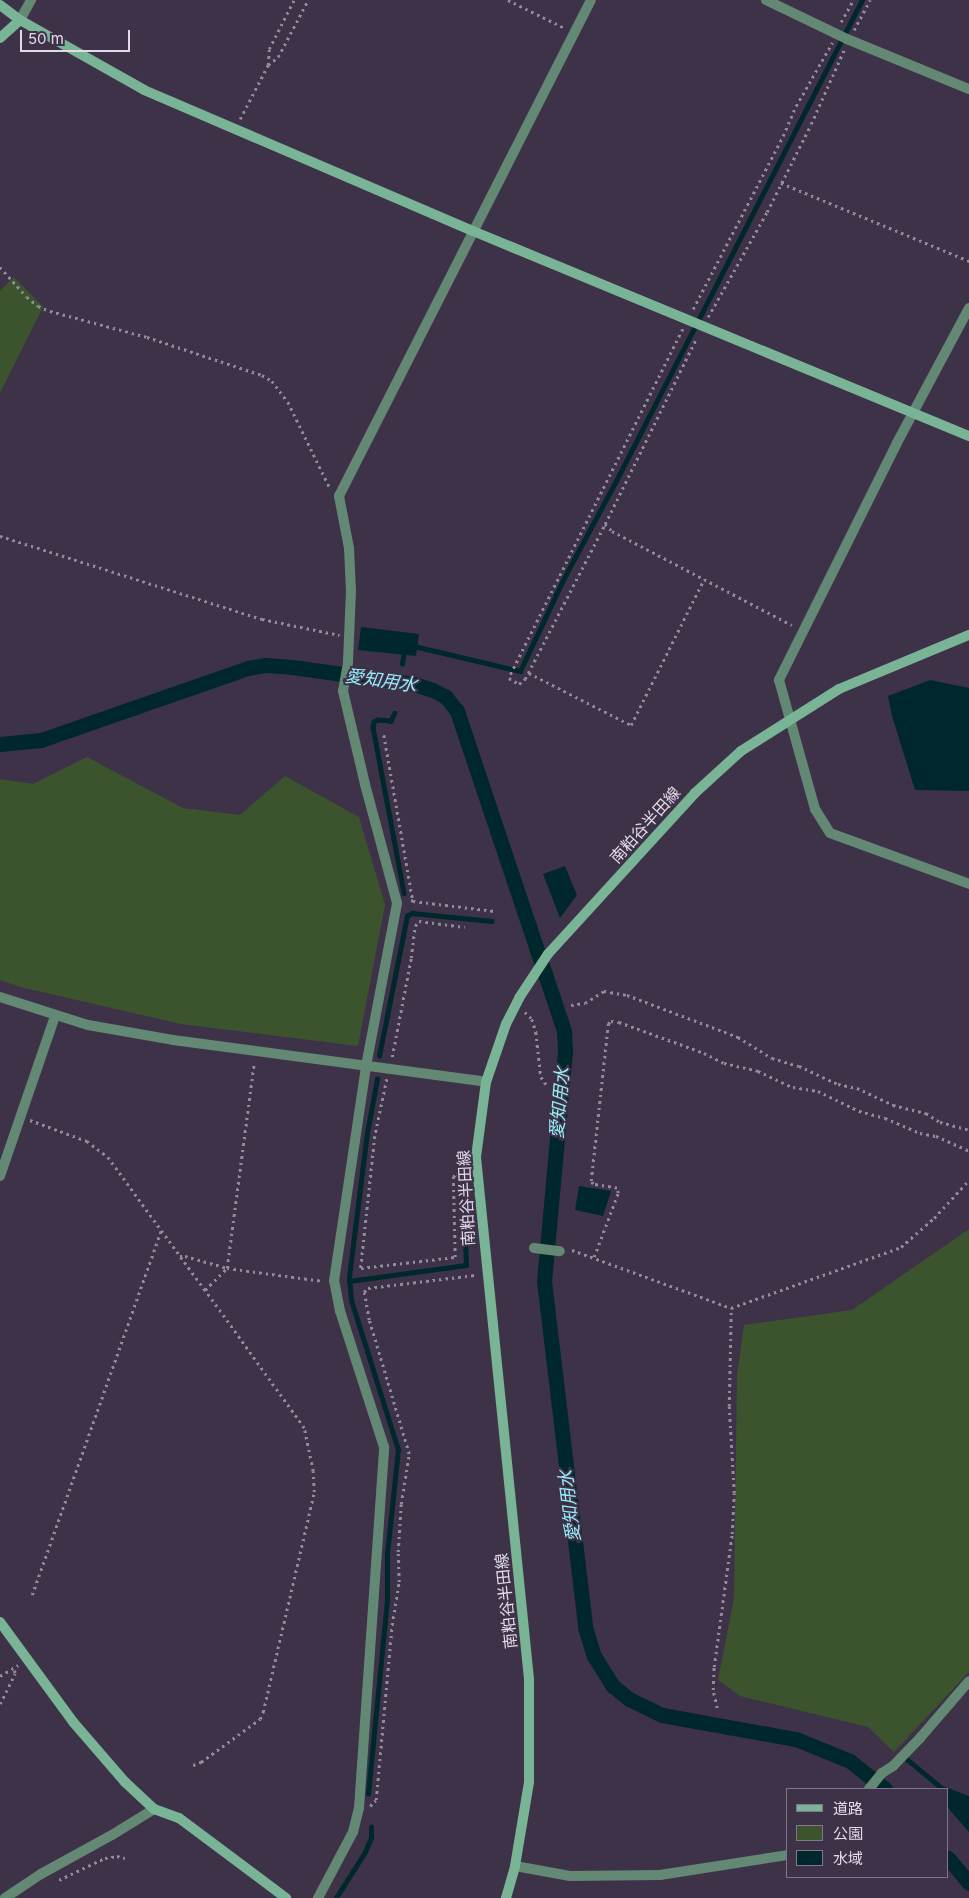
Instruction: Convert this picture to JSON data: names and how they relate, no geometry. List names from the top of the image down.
{
  "streets": {
    "main road": ["南粕谷半田線"]
  },
  "water": ["愛知用水"],
  "legend": ["道路", "公園", "水域"],
  "scale_bar": "50 m"
}
